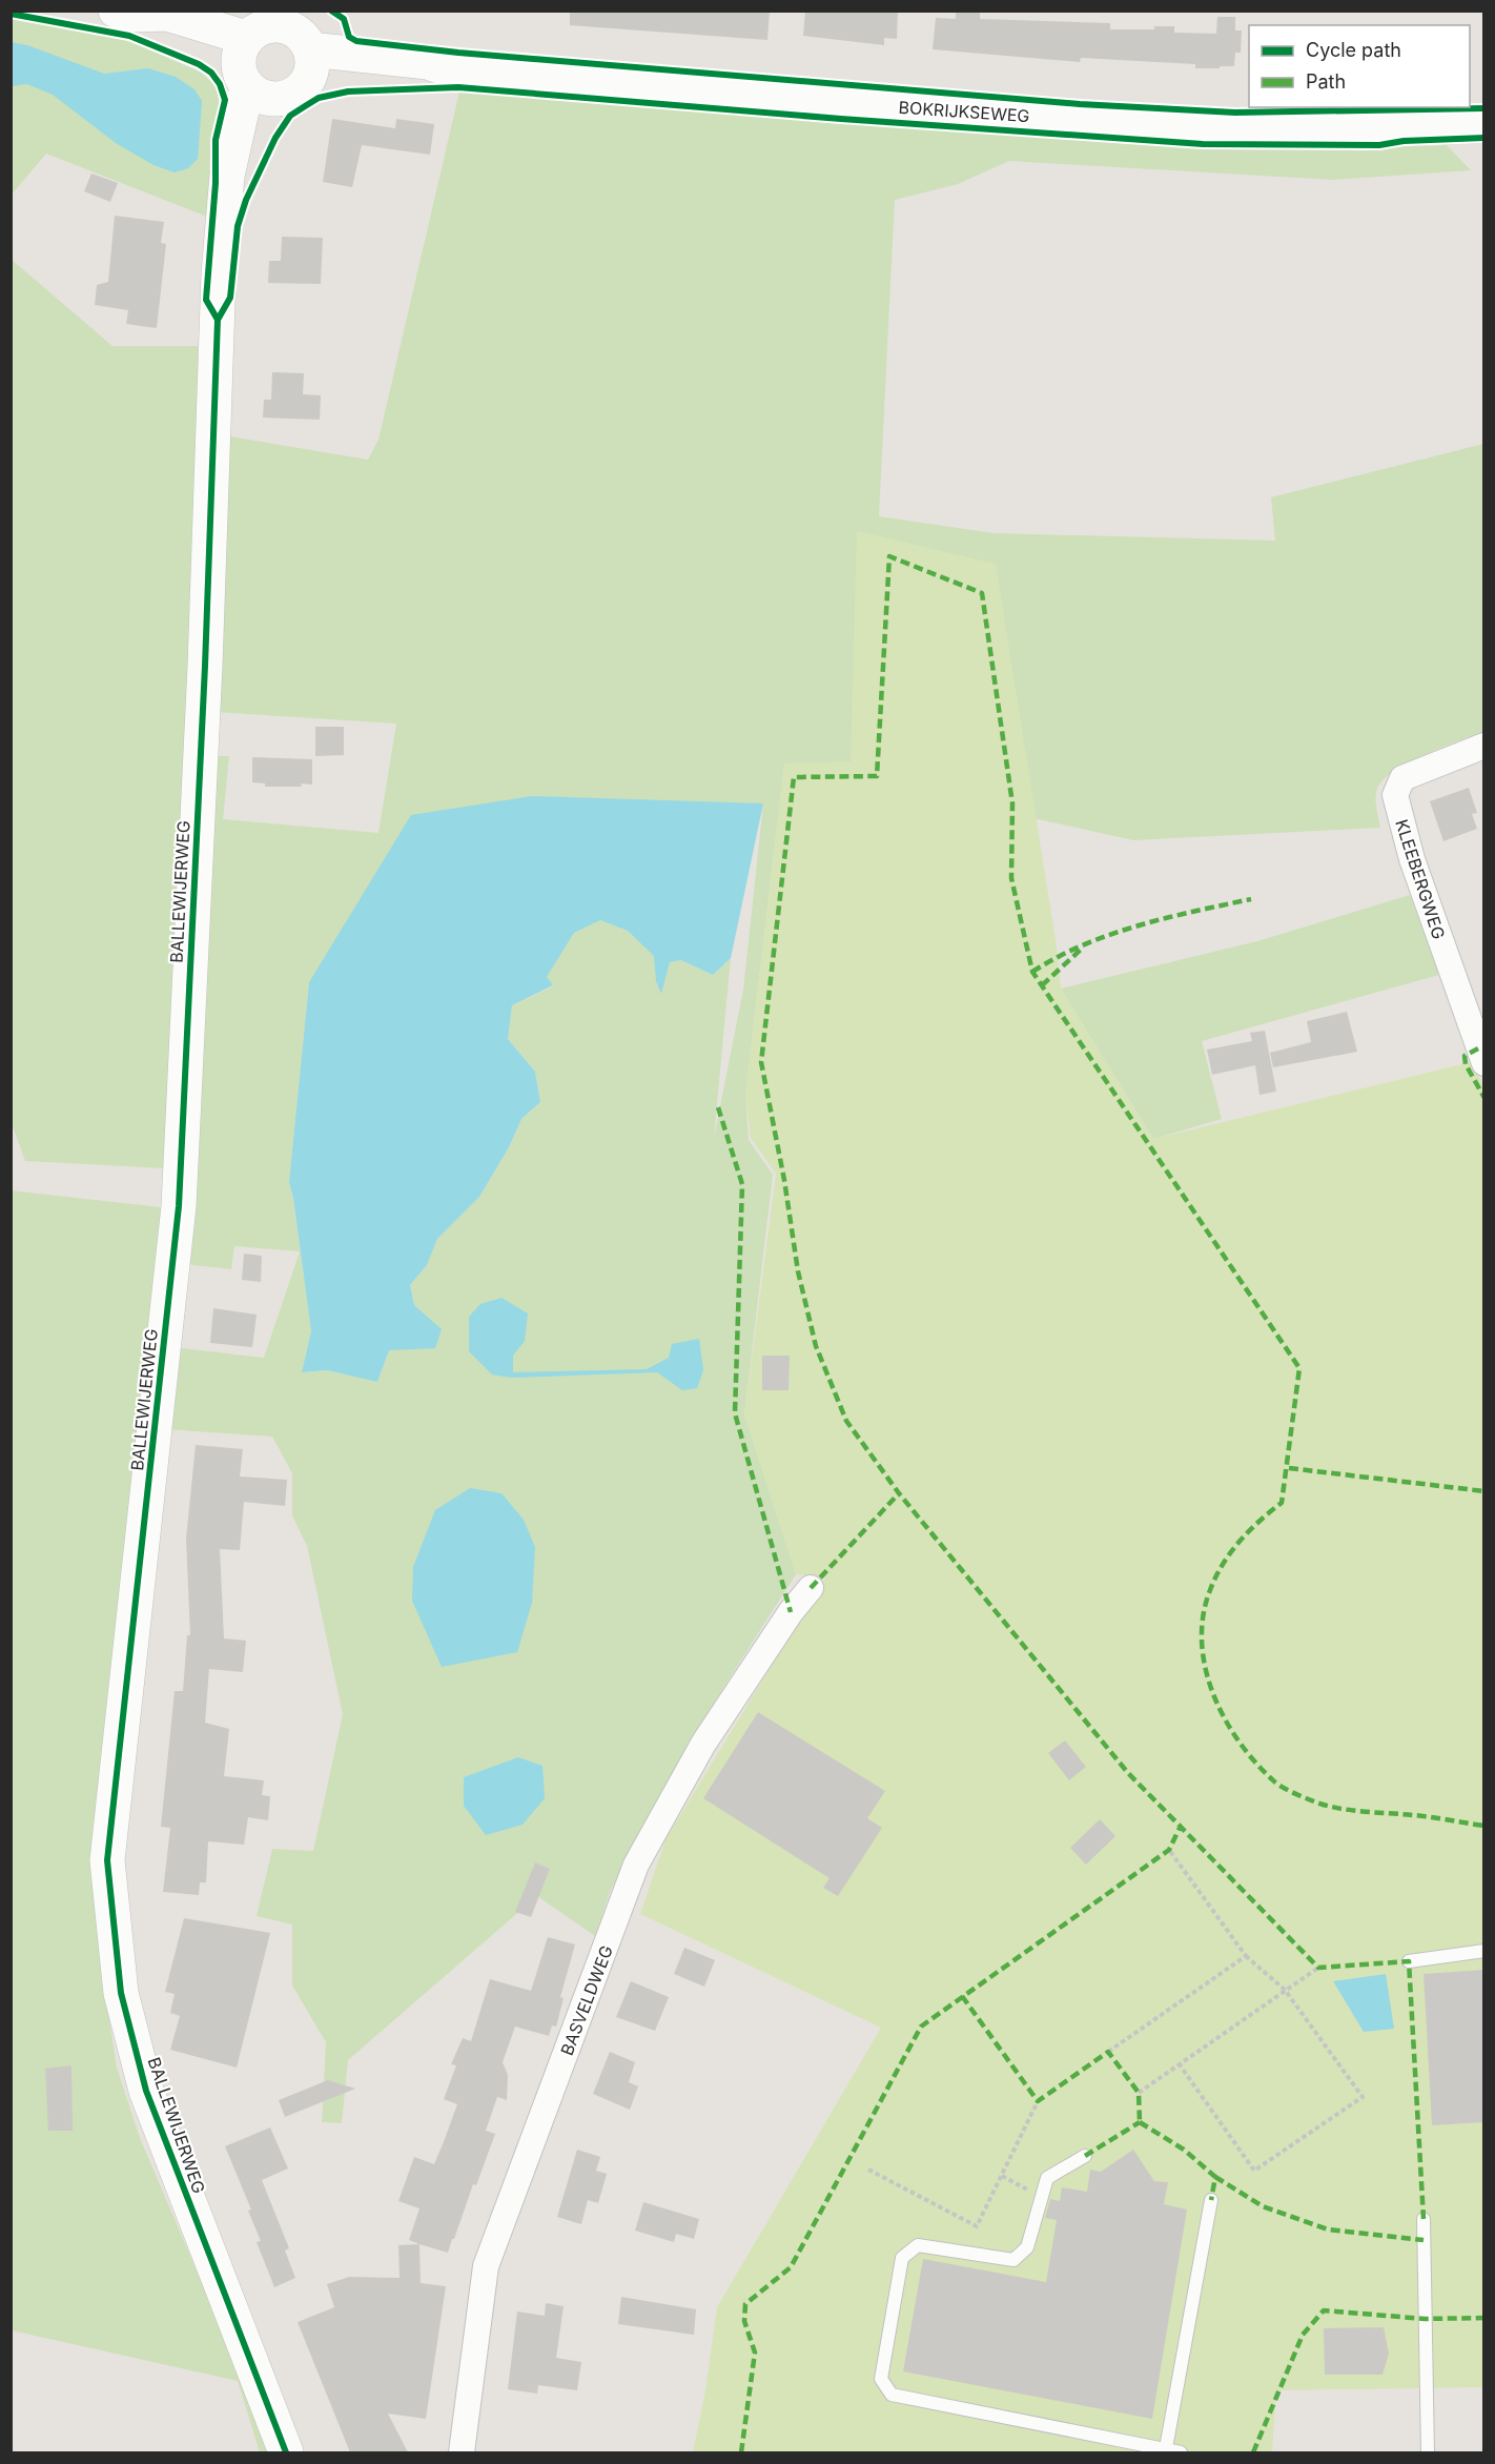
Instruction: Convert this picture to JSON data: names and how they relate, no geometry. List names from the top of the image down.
{
  "streets": {
    "street": [
      "BOKRIJKSEWEG",
      "KLEEBERGWEG",
      "BALLEWIJERWEG",
      "BASVELDWEG"
    ]
  },
  "crossings": [
    ["BOKRIJKSEWEG", "BALLEWIJERWEG"]
  ],
  "legend": ["Cycle path", "Path"]
}
